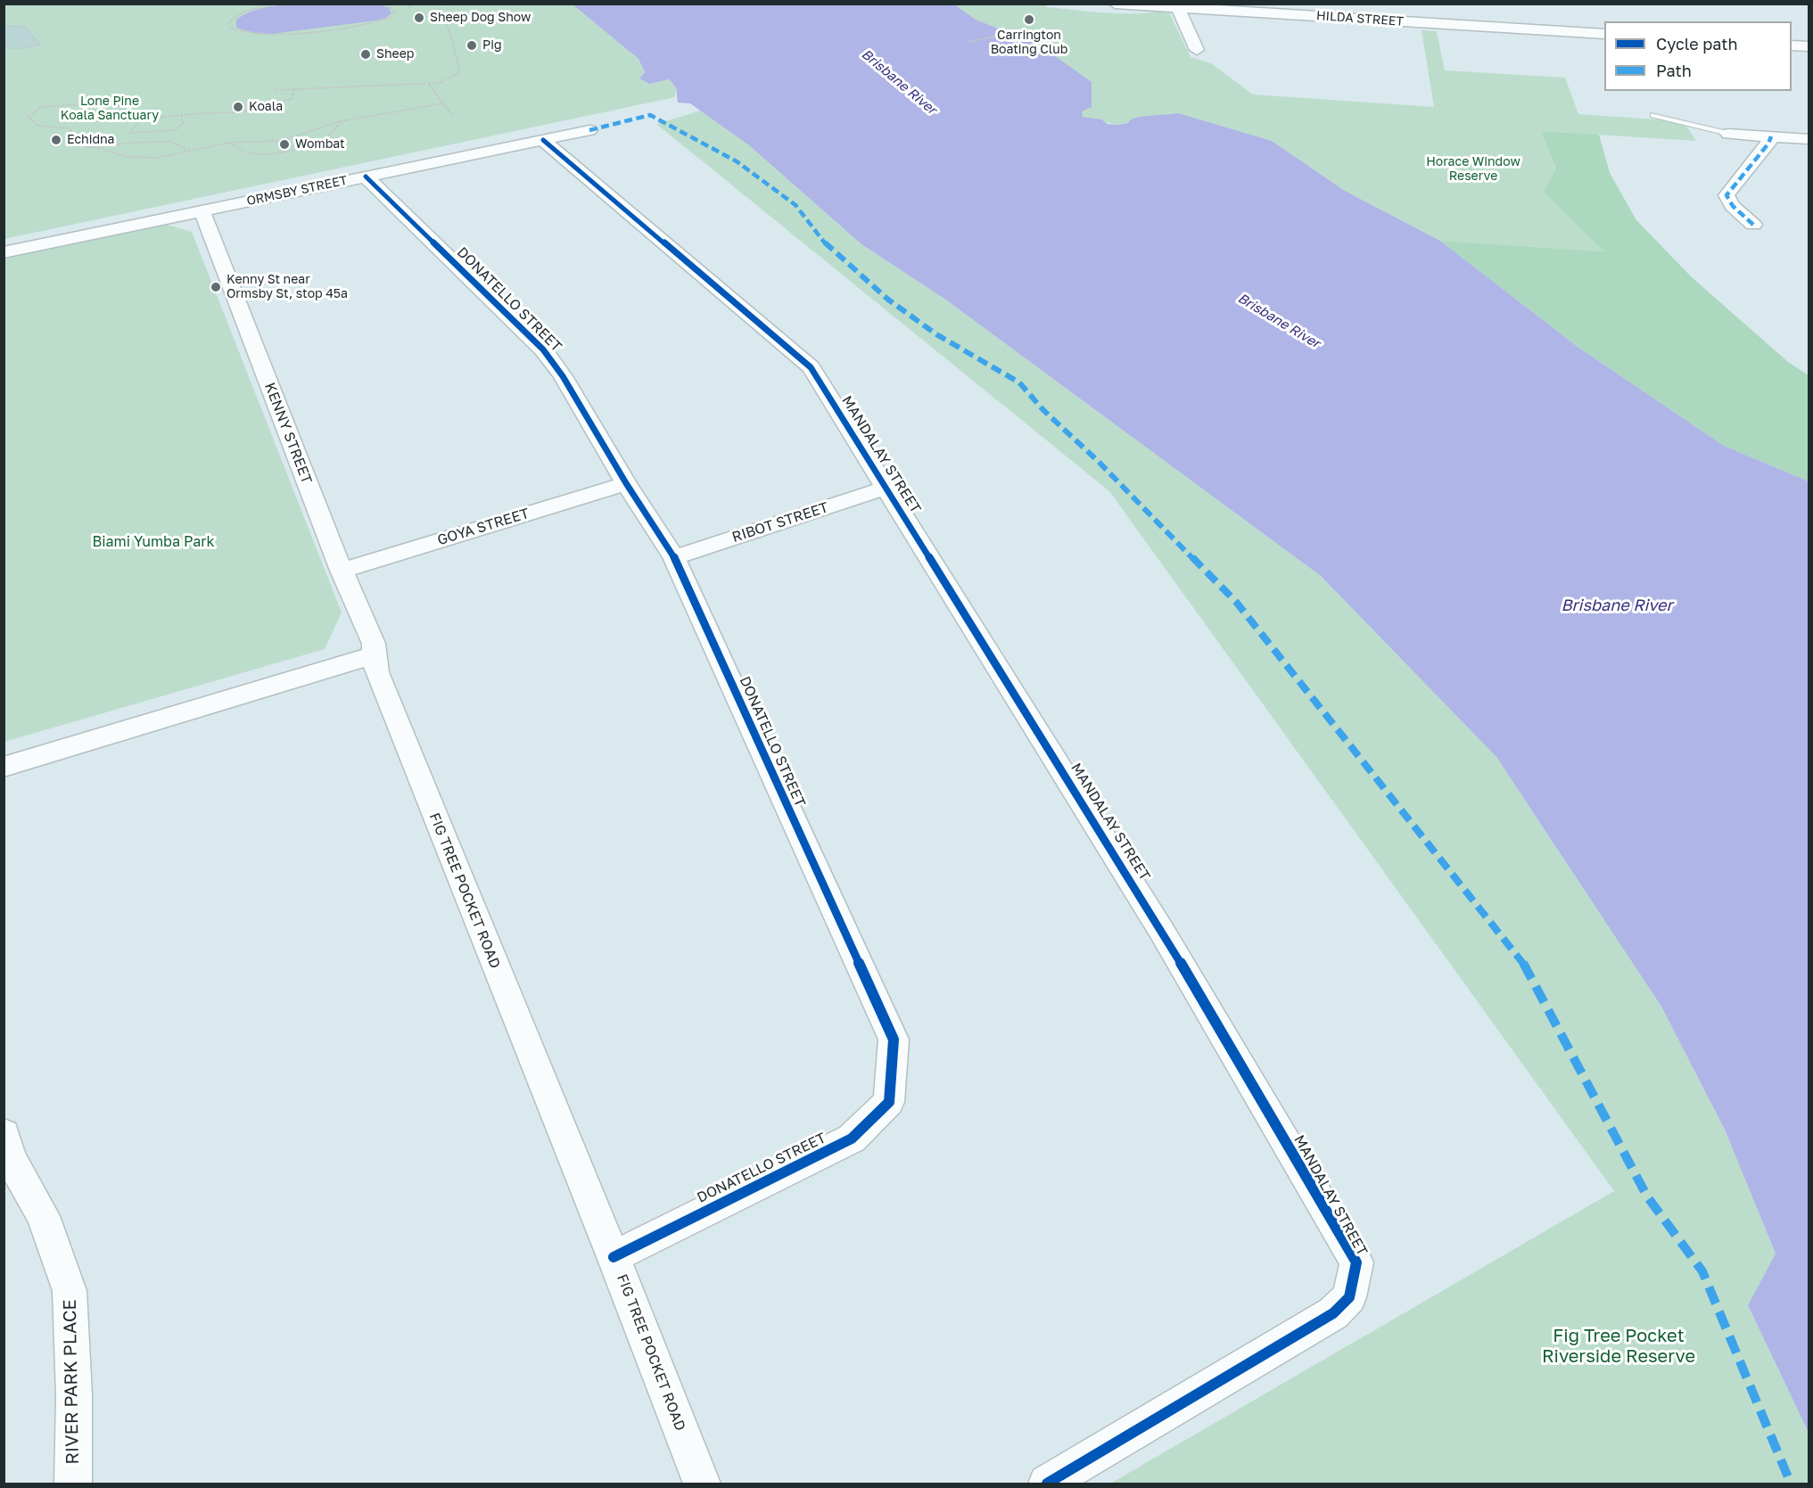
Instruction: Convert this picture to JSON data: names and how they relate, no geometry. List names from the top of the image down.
{
  "streets": {
    "street": [
      "HILDA STREET",
      "ORMSBY STREET",
      "DONATELLO STREET",
      "KENNY STREET",
      "MANDALAY STREET",
      "RIBOT STREET",
      "GOYA STREET",
      "FIG TREE POCKET ROAD",
      "RIVER PARK PLACE"
    ]
  },
  "crossings": [
    ["ORMSBY STREET", "DONATELLO STREET"],
    ["ORMSBY STREET", "KENNY STREET"],
    ["ORMSBY STREET", "MANDALAY STREET"],
    ["DONATELLO STREET", "RIBOT STREET"],
    ["DONATELLO STREET", "GOYA STREET"],
    ["DONATELLO STREET", "FIG TREE POCKET ROAD"],
    ["KENNY STREET", "GOYA STREET"],
    ["KENNY STREET", "FIG TREE POCKET ROAD"],
    ["MANDALAY STREET", "RIBOT STREET"]
  ],
  "water": ["Brisbane River"],
  "parks": [
    "Lone Pine Koala Sanctuary",
    "Horace Window Reserve",
    "Biami Yumba Park",
    "Fig Tree Pocket Riverside Reserve"
  ],
  "places": [
    "Sheep Dog Show",
    "Carrington Boating Club",
    "Pig",
    "Sheep",
    "Koala",
    "Echidna",
    "Wombat",
    "Kenny St near Ormsby St, stop 45a"
  ],
  "legend": ["Cycle path", "Path"]
}
